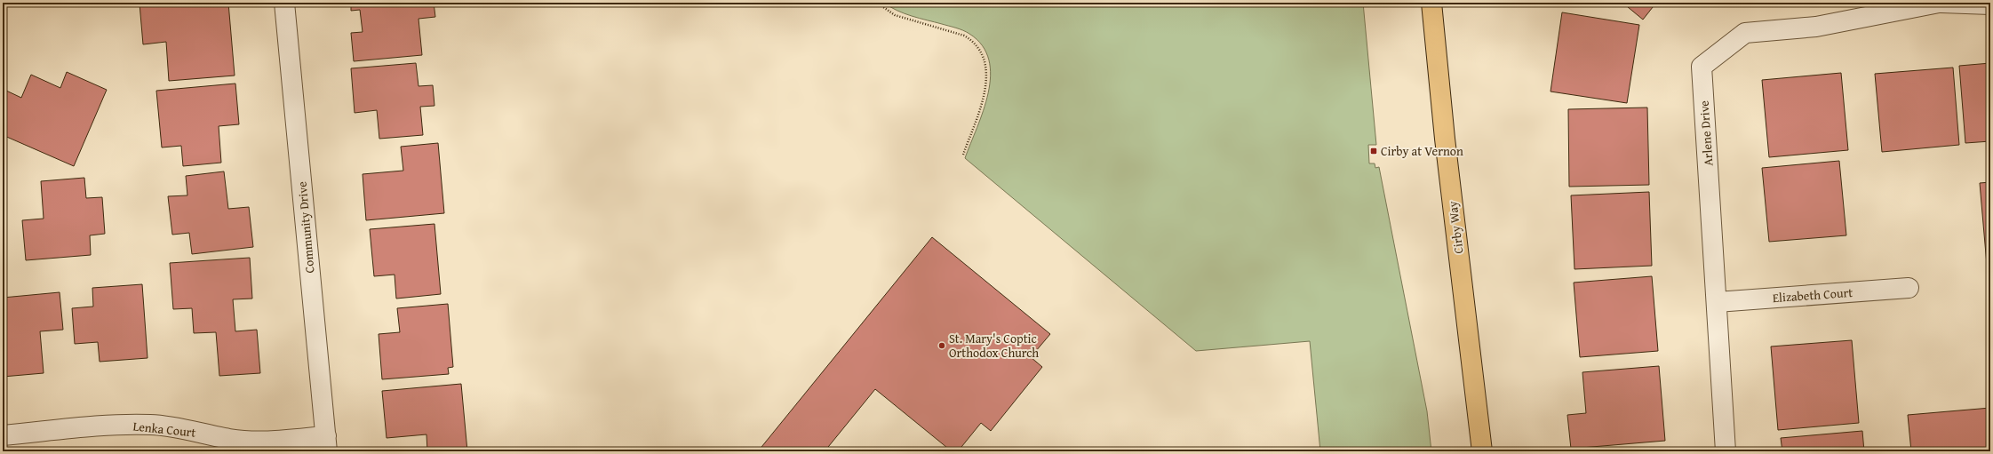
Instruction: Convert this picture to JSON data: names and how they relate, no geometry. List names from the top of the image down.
{
  "streets": {
    "main road": ["Cirby Way"],
    "street": [
      "Arlene Drive",
      "Community Drive",
      "Elizabeth Court",
      "Lenka Court"
    ]
  },
  "crossings": [
    ["Arlene Drive", "Elizabeth Court"],
    ["Community Drive", "Lenka Court"]
  ],
  "places": {
    "transit": ["Cirby at Vernon"],
    "other": ["St. Mary's Coptic Orthodox Church"]
  }
}
